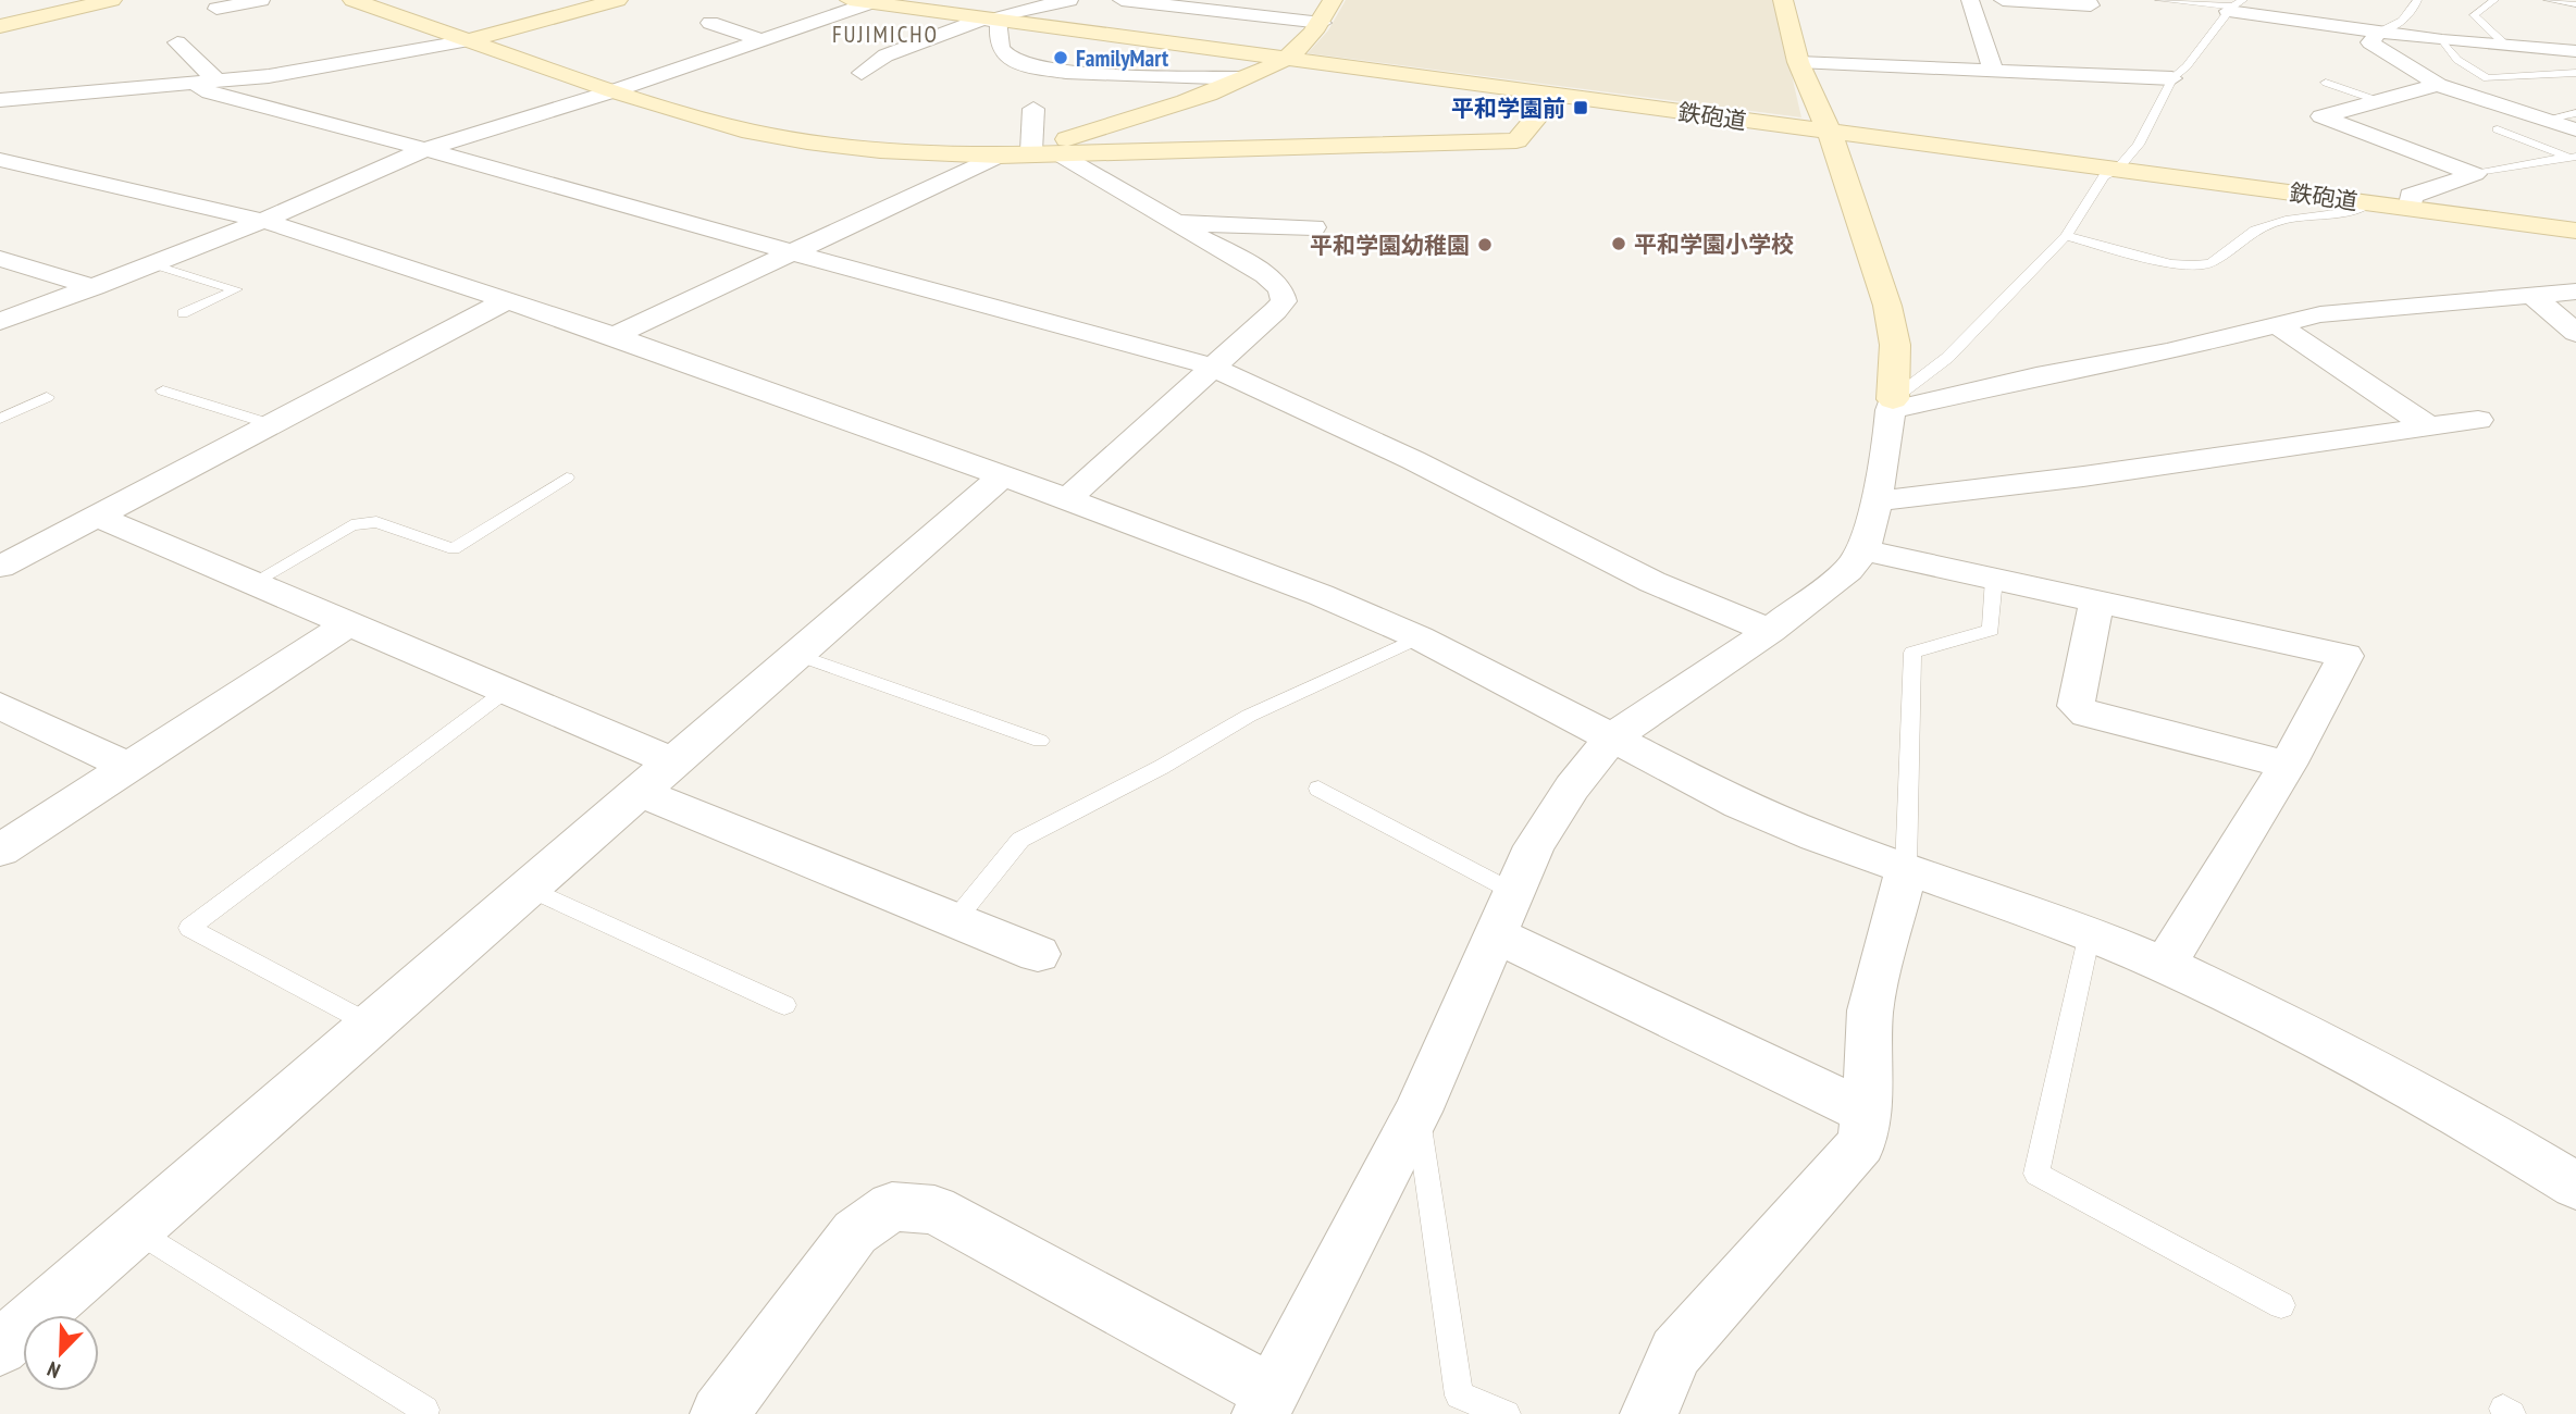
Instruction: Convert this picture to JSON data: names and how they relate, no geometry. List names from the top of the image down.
{
  "streets": {
    "street": ["鉄砲道"]
  },
  "districts": ["FUJIMICHO"],
  "places": {
    "other": ["FamilyMart", "平和学園小学校", "平和学園幼稚園"],
    "transit": ["平和学園前"]
  },
  "north": "bottom left"
}
